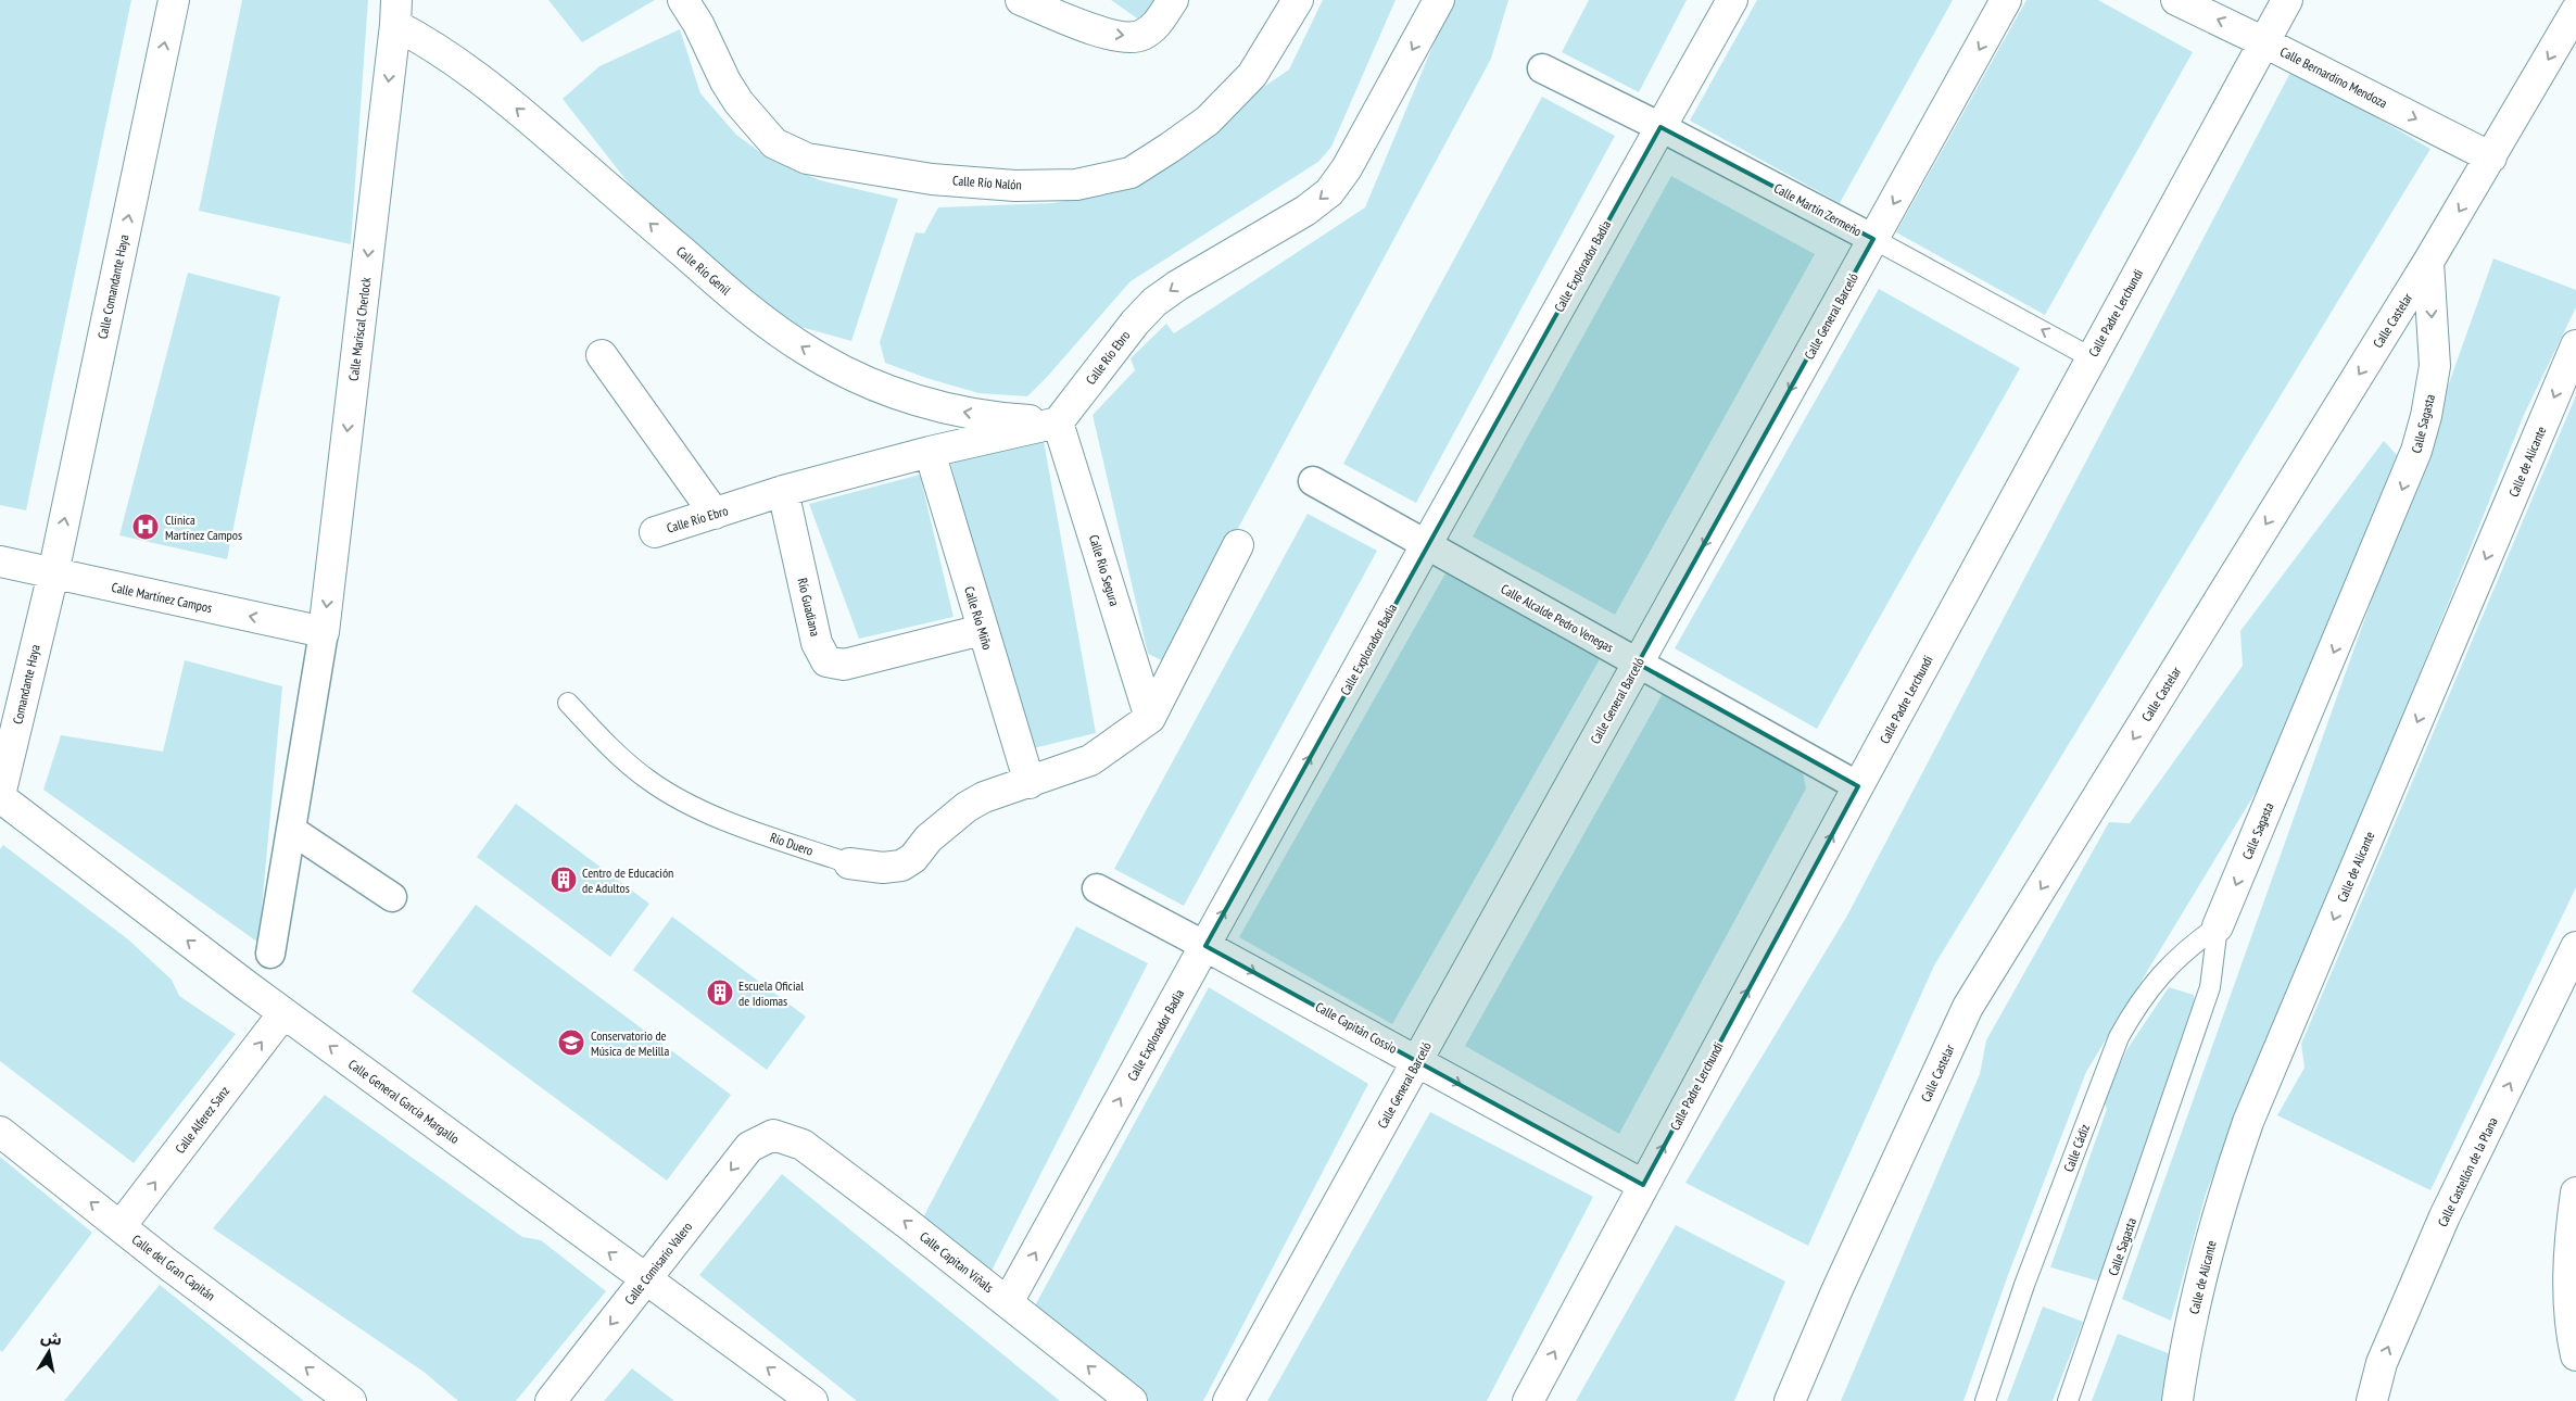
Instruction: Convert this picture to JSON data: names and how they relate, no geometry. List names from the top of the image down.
{
  "streets": {
    "street": [
      "Calle Bernardino Mendoza",
      "Calle Río Nalón",
      "Calle Martín Zermeño",
      "Calle Explorador Badia",
      "Calle Río Genil",
      "Calle Comandante Haya",
      "Calle Padre Lerchundi",
      "Calle General Barceló",
      "Calle Castelar",
      "Calle Mariscal Cherlock",
      "Calle Río Ebro",
      "Calle Sagasta",
      "Calle de Alicante",
      "Calle Río Segura",
      "Calle Martínez Campos",
      "Río Guadiana",
      "Calle Río Miño",
      "Calle Alcalde Pedro Venegas",
      "Comandante Haya",
      "Río Duero",
      "Calle Capitán Cossio",
      "Calle General García Margallo",
      "Calle Alferez Sanz",
      "Calle Castellón de la Plana",
      "Calle Capitan Viñals",
      "Calle Comisario Valero",
      "Calle del Gran Capitán"
    ],
    "lane": ["Calle Cádiz"]
  },
  "crossings": [
    ["Calle Bernardino Mendoza", "Calle Padre Lerchundi"],
    ["Calle Bernardino Mendoza", "Calle Castelar"],
    ["Calle Martín Zermeño", "Calle Explorador Badia"],
    ["Calle Martín Zermeño", "Calle Padre Lerchundi"],
    ["Calle Martín Zermeño", "Calle General Barceló"],
    ["Calle Explorador Badia", "Calle Alcalde Pedro Venegas"],
    ["Calle Explorador Badia", "Calle Capitán Cossio"],
    ["Calle Explorador Badia", "Calle Capitan Viñals"],
    ["Calle Río Genil", "Calle Mariscal Cherlock"],
    ["Calle Río Genil", "Calle Río Ebro"],
    ["Calle Río Genil", "Calle Río Segura"],
    ["Calle Comandante Haya", "Calle Martínez Campos"],
    ["Calle Comandante Haya", "Comandante Haya"],
    ["Calle Padre Lerchundi", "Calle Alcalde Pedro Venegas"],
    ["Calle Padre Lerchundi", "Calle Capitán Cossio"],
    ["Calle General Barceló", "Calle Alcalde Pedro Venegas"],
    ["Calle General Barceló", "Calle Capitán Cossio"],
    ["Calle Castelar", "Calle Sagasta"],
    ["Calle Mariscal Cherlock", "Calle Martínez Campos"],
    ["Calle Río Ebro", "Calle Río Segura"],
    ["Calle Río Ebro", "Río Guadiana"],
    ["Calle Río Ebro", "Calle Río Miño"],
    ["Calle Sagasta", "Calle Cádiz"],
    ["Calle Río Segura", "Río Duero"],
    ["Calle Martínez Campos", "Comandante Haya"],
    ["Río Guadiana", "Calle Río Miño"],
    ["Calle Río Miño", "Río Duero"],
    ["Comandante Haya", "Calle General García Margallo"],
    ["Calle General García Margallo", "Calle Alferez Sanz"],
    ["Calle General García Margallo", "Calle Comisario Valero"],
    ["Calle Alferez Sanz", "Calle del Gran Capitán"],
    ["Calle Capitan Viñals", "Calle Comisario Valero"]
  ],
  "one_way": [
    "Calle Martín Zermeño",
    "Calle Explorador Badia",
    "Calle Río Genil",
    "Calle Comandante Haya",
    "Calle Padre Lerchundi",
    "Calle General Barceló",
    "Calle Castelar",
    "Calle Mariscal Cherlock",
    "Calle Río Ebro",
    "Calle Sagasta",
    "Calle de Alicante",
    "Calle Martínez Campos",
    "Calle Capitán Cossio",
    "Calle General García Margallo",
    "Calle Alferez Sanz",
    "Calle Capitan Viñals",
    "Calle Comisario Valero",
    "Calle del Gran Capitán"
  ],
  "places": {
    "hospital": ["Clínica Martínez Campos"],
    "building": ["Centro de Educación de Adultos", "Escuela Oficial de Idiomas"],
    "school or university": ["Conservatorio de Música de Melilla"]
  },
  "north": "top"
}
